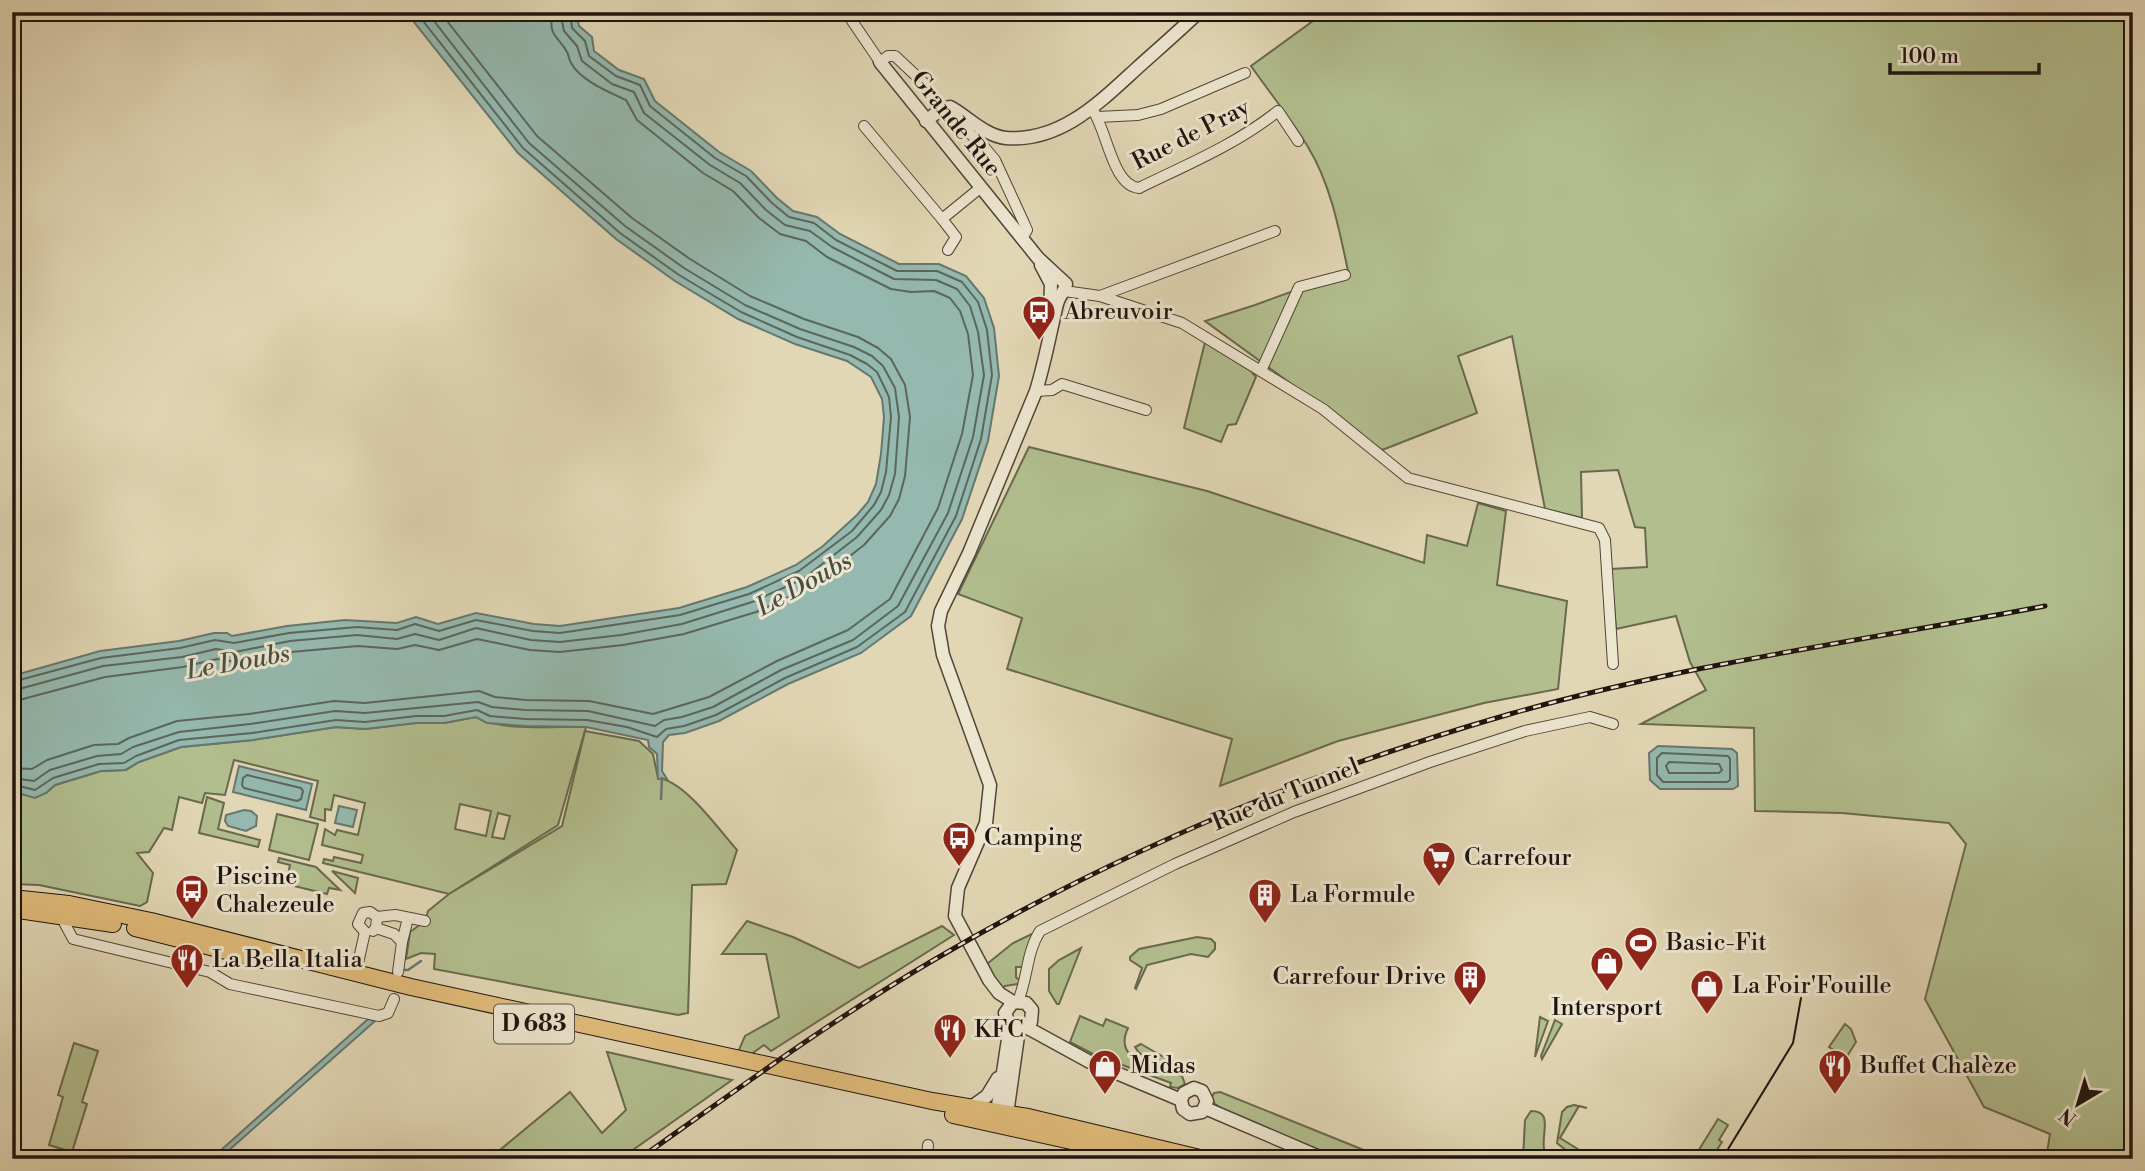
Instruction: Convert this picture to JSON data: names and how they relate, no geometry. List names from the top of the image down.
{
  "streets": {
    "main road": ["D 683"],
    "street": ["Grande Rue", "Rue de Pray", "Rue du Tunnel"]
  },
  "water": ["Le Doubs"],
  "places": {
    "bus stop": ["Abreuvoir", "Camping", "Piscine Chalezeule"],
    "supermarket": ["Carrefour"],
    "building": ["La Formule", "Carrefour Drive"],
    "sports": ["Basic-Fit"],
    "restaurant": ["La Bella Italia", "KFC", "Buffet Chalèze"],
    "shop": ["Intersport", "La Foir'Fouille", "Midas"]
  },
  "scale_bar": "100 m",
  "north": "bottom left"
}
